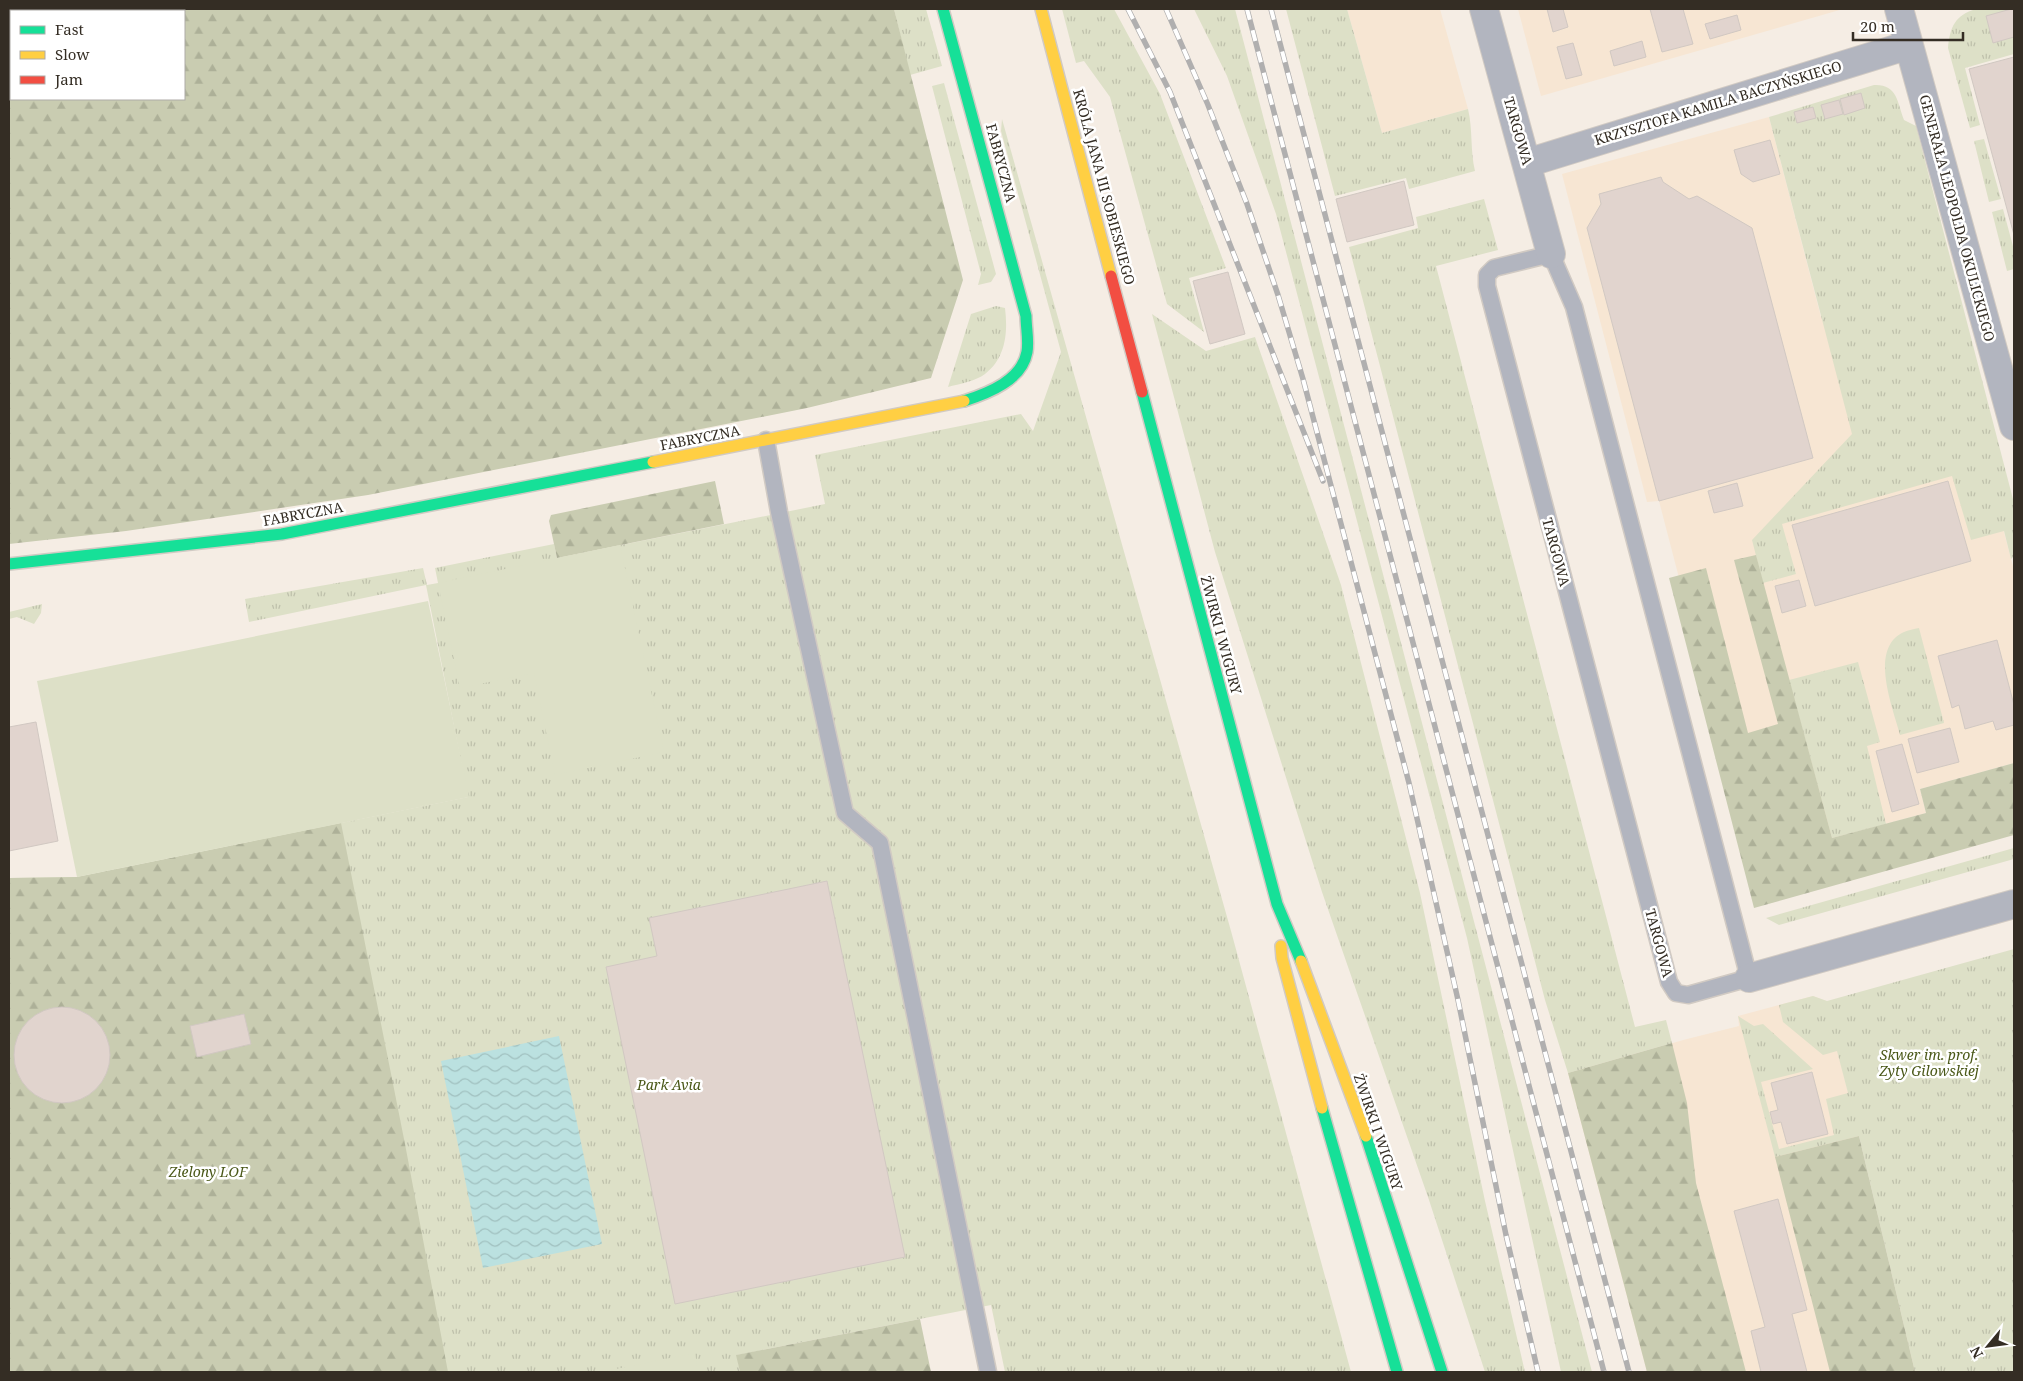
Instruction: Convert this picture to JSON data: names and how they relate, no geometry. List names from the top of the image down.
{
  "streets": {
    "main road": ["FABRYCZNA", "KRÓLA JANA III SOBIESKIEGO", "ŻWIRKI I WIGURY"],
    "street": ["KRZYSZTOFA KAMILA BACZYŃSKIEGO", "TARGOWA", "GENERAŁA LEOPOLDA OKULICKIEGO"]
  },
  "crossings": [
    ["KRZYSZTOFA KAMILA BACZYŃSKIEGO", "TARGOWA"],
    ["KRZYSZTOFA KAMILA BACZYŃSKIEGO", "GENERAŁA LEOPOLDA OKULICKIEGO"],
    ["KRÓLA JANA III SOBIESKIEGO", "ŻWIRKI I WIGURY"]
  ],
  "parks": ["Skwer im. prof. Zyty Gilowskiej", "Park Avia", "Zielony LOF"],
  "legend": ["Fast", "Slow", "Jam"],
  "scale_bar": "20 m",
  "north": "bottom left"
}
